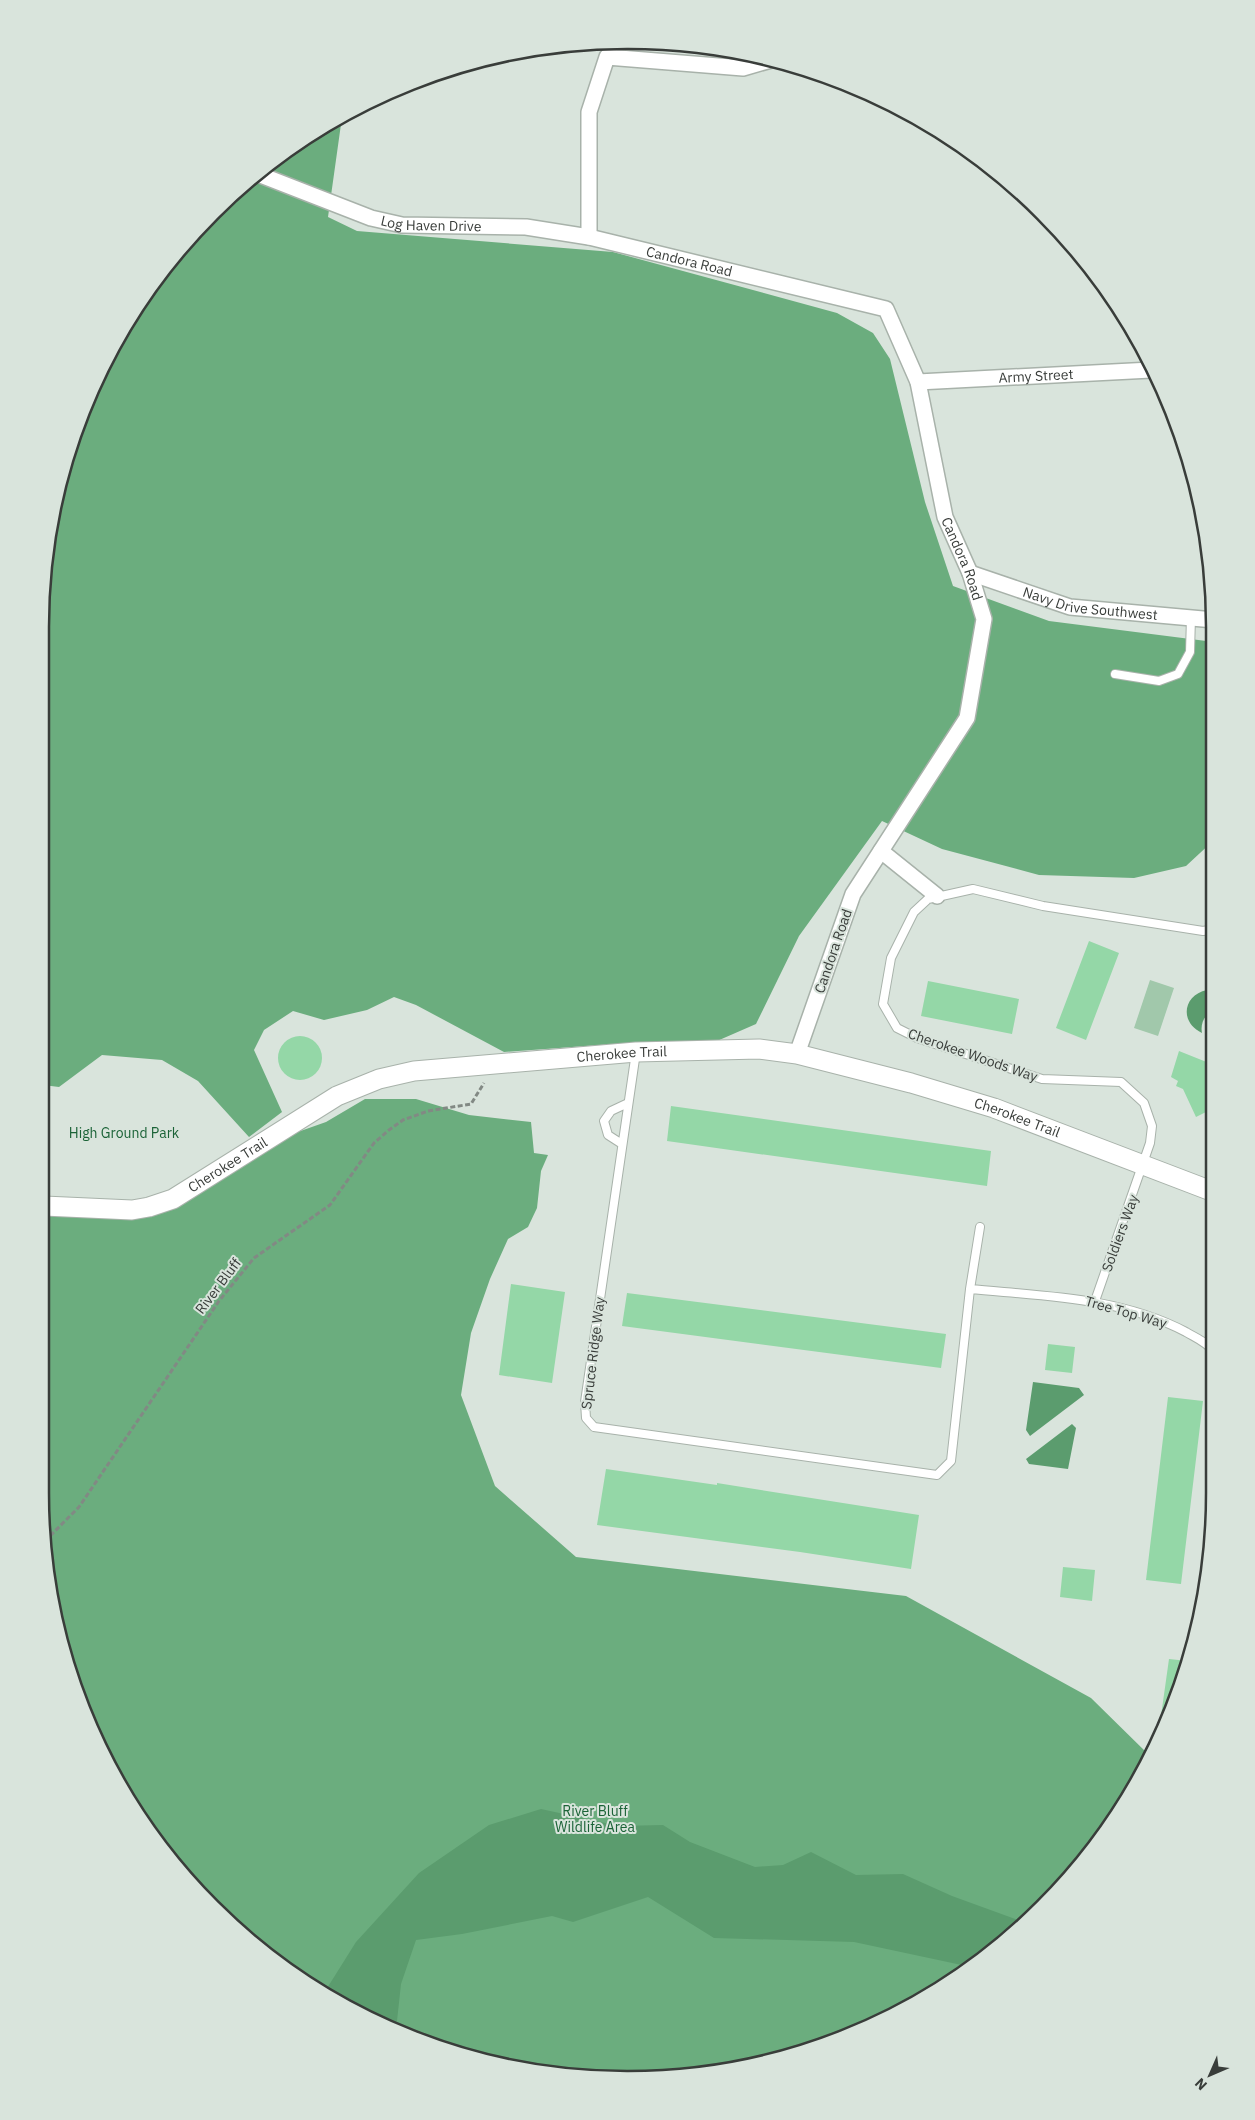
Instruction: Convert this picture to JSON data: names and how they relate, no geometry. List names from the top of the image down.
{
  "streets": {
    "street": [
      "Log Haven Drive",
      "Candora Road",
      "Army Street",
      "Navy Drive Southwest",
      "Cherokee Trail"
    ],
    "lane": [
      "Cherokee Woods Way",
      "Soldiers Way",
      "Tree Top Way",
      "Spruce Ridge Way"
    ],
    "path": ["River Bluff"]
  },
  "crossings": [
    ["Log Haven Drive", "Candora Road"],
    ["Candora Road", "Army Street"],
    ["Candora Road", "Navy Drive Southwest"],
    ["Candora Road", "Cherokee Trail"],
    ["Cherokee Trail", "Cherokee Woods Way"],
    ["Cherokee Trail", "Soldiers Way"],
    ["Cherokee Trail", "River Bluff"],
    ["Cherokee Trail", "Spruce Ridge Way"],
    ["Cherokee Woods Way", "Soldiers Way"],
    ["Soldiers Way", "Tree Top Way"],
    ["Tree Top Way", "Spruce Ridge Way"]
  ],
  "parks": ["High Ground Park", "River Bluff Wildlife Area"],
  "north": "bottom left"
}
